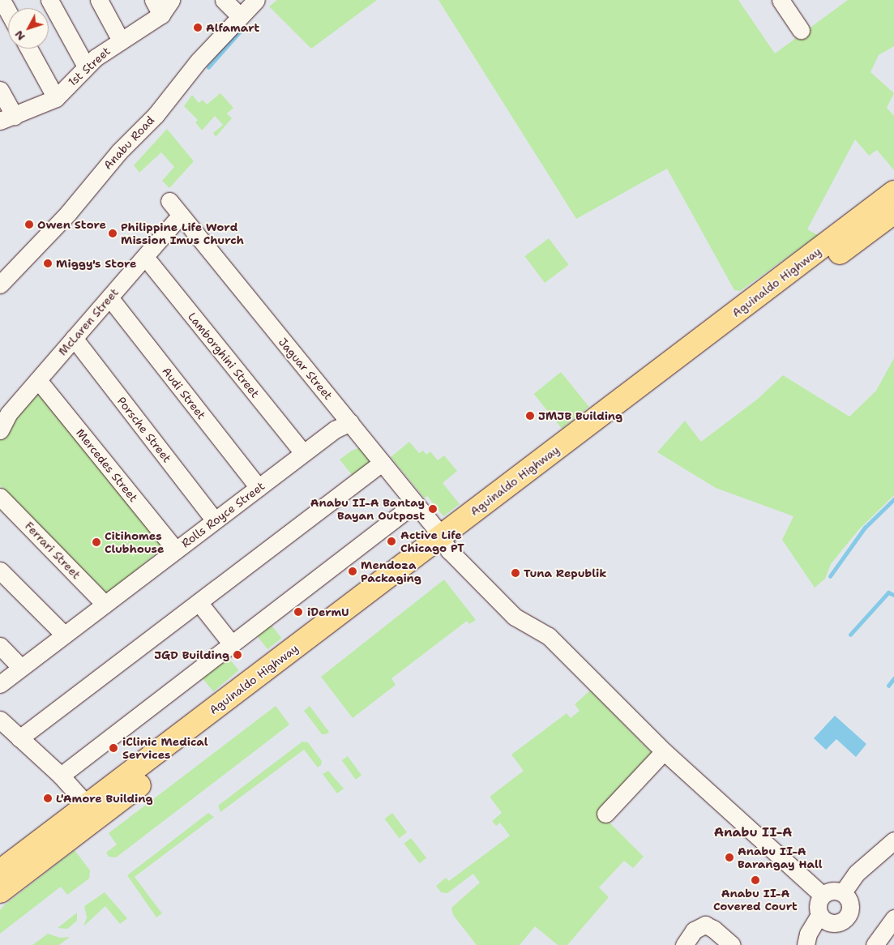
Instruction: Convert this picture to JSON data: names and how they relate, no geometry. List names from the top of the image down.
{
  "streets": {
    "highway": ["Aguinaldo Highway"],
    "street": [
      "1st Street",
      "Anabu Road",
      "McLaren Street",
      "Lamborghini Street",
      "Jaguar Street",
      "Audi Street",
      "Porsche Street",
      "Mercedes Street",
      "Rolls Royce Street",
      "Ferrari Street"
    ]
  },
  "crossings": [
    ["Aguinaldo Highway", "Jaguar Street"],
    ["McLaren Street", "Lamborghini Street"],
    ["McLaren Street", "Jaguar Street"],
    ["McLaren Street", "Audi Street"],
    ["McLaren Street", "Porsche Street"],
    ["McLaren Street", "Mercedes Street"],
    ["Lamborghini Street", "Rolls Royce Street"],
    ["Jaguar Street", "Rolls Royce Street"],
    ["Audi Street", "Rolls Royce Street"],
    ["Porsche Street", "Rolls Royce Street"],
    ["Mercedes Street", "Rolls Royce Street"],
    ["Rolls Royce Street", "Ferrari Street"]
  ],
  "districts": ["Anabu II-A"],
  "places": [
    "Alfamart",
    "Owen Store",
    "Philippine Life Word Mission Imus Church",
    "Miggy's Store",
    "JMJB Building",
    "Anabu II-A Bantay Bayan Outpost",
    "Active Life Chicago PT",
    "Citihomes Clubhouse",
    "Mendoza Packaging",
    "Tuna Republik",
    "iDermU",
    "JGD Building",
    "iClinic Medical Services",
    "L'Amore Building",
    "Anabu II-A Barangay Hall",
    "Anabu II-A Covered Court"
  ],
  "north": "bottom left"
}
